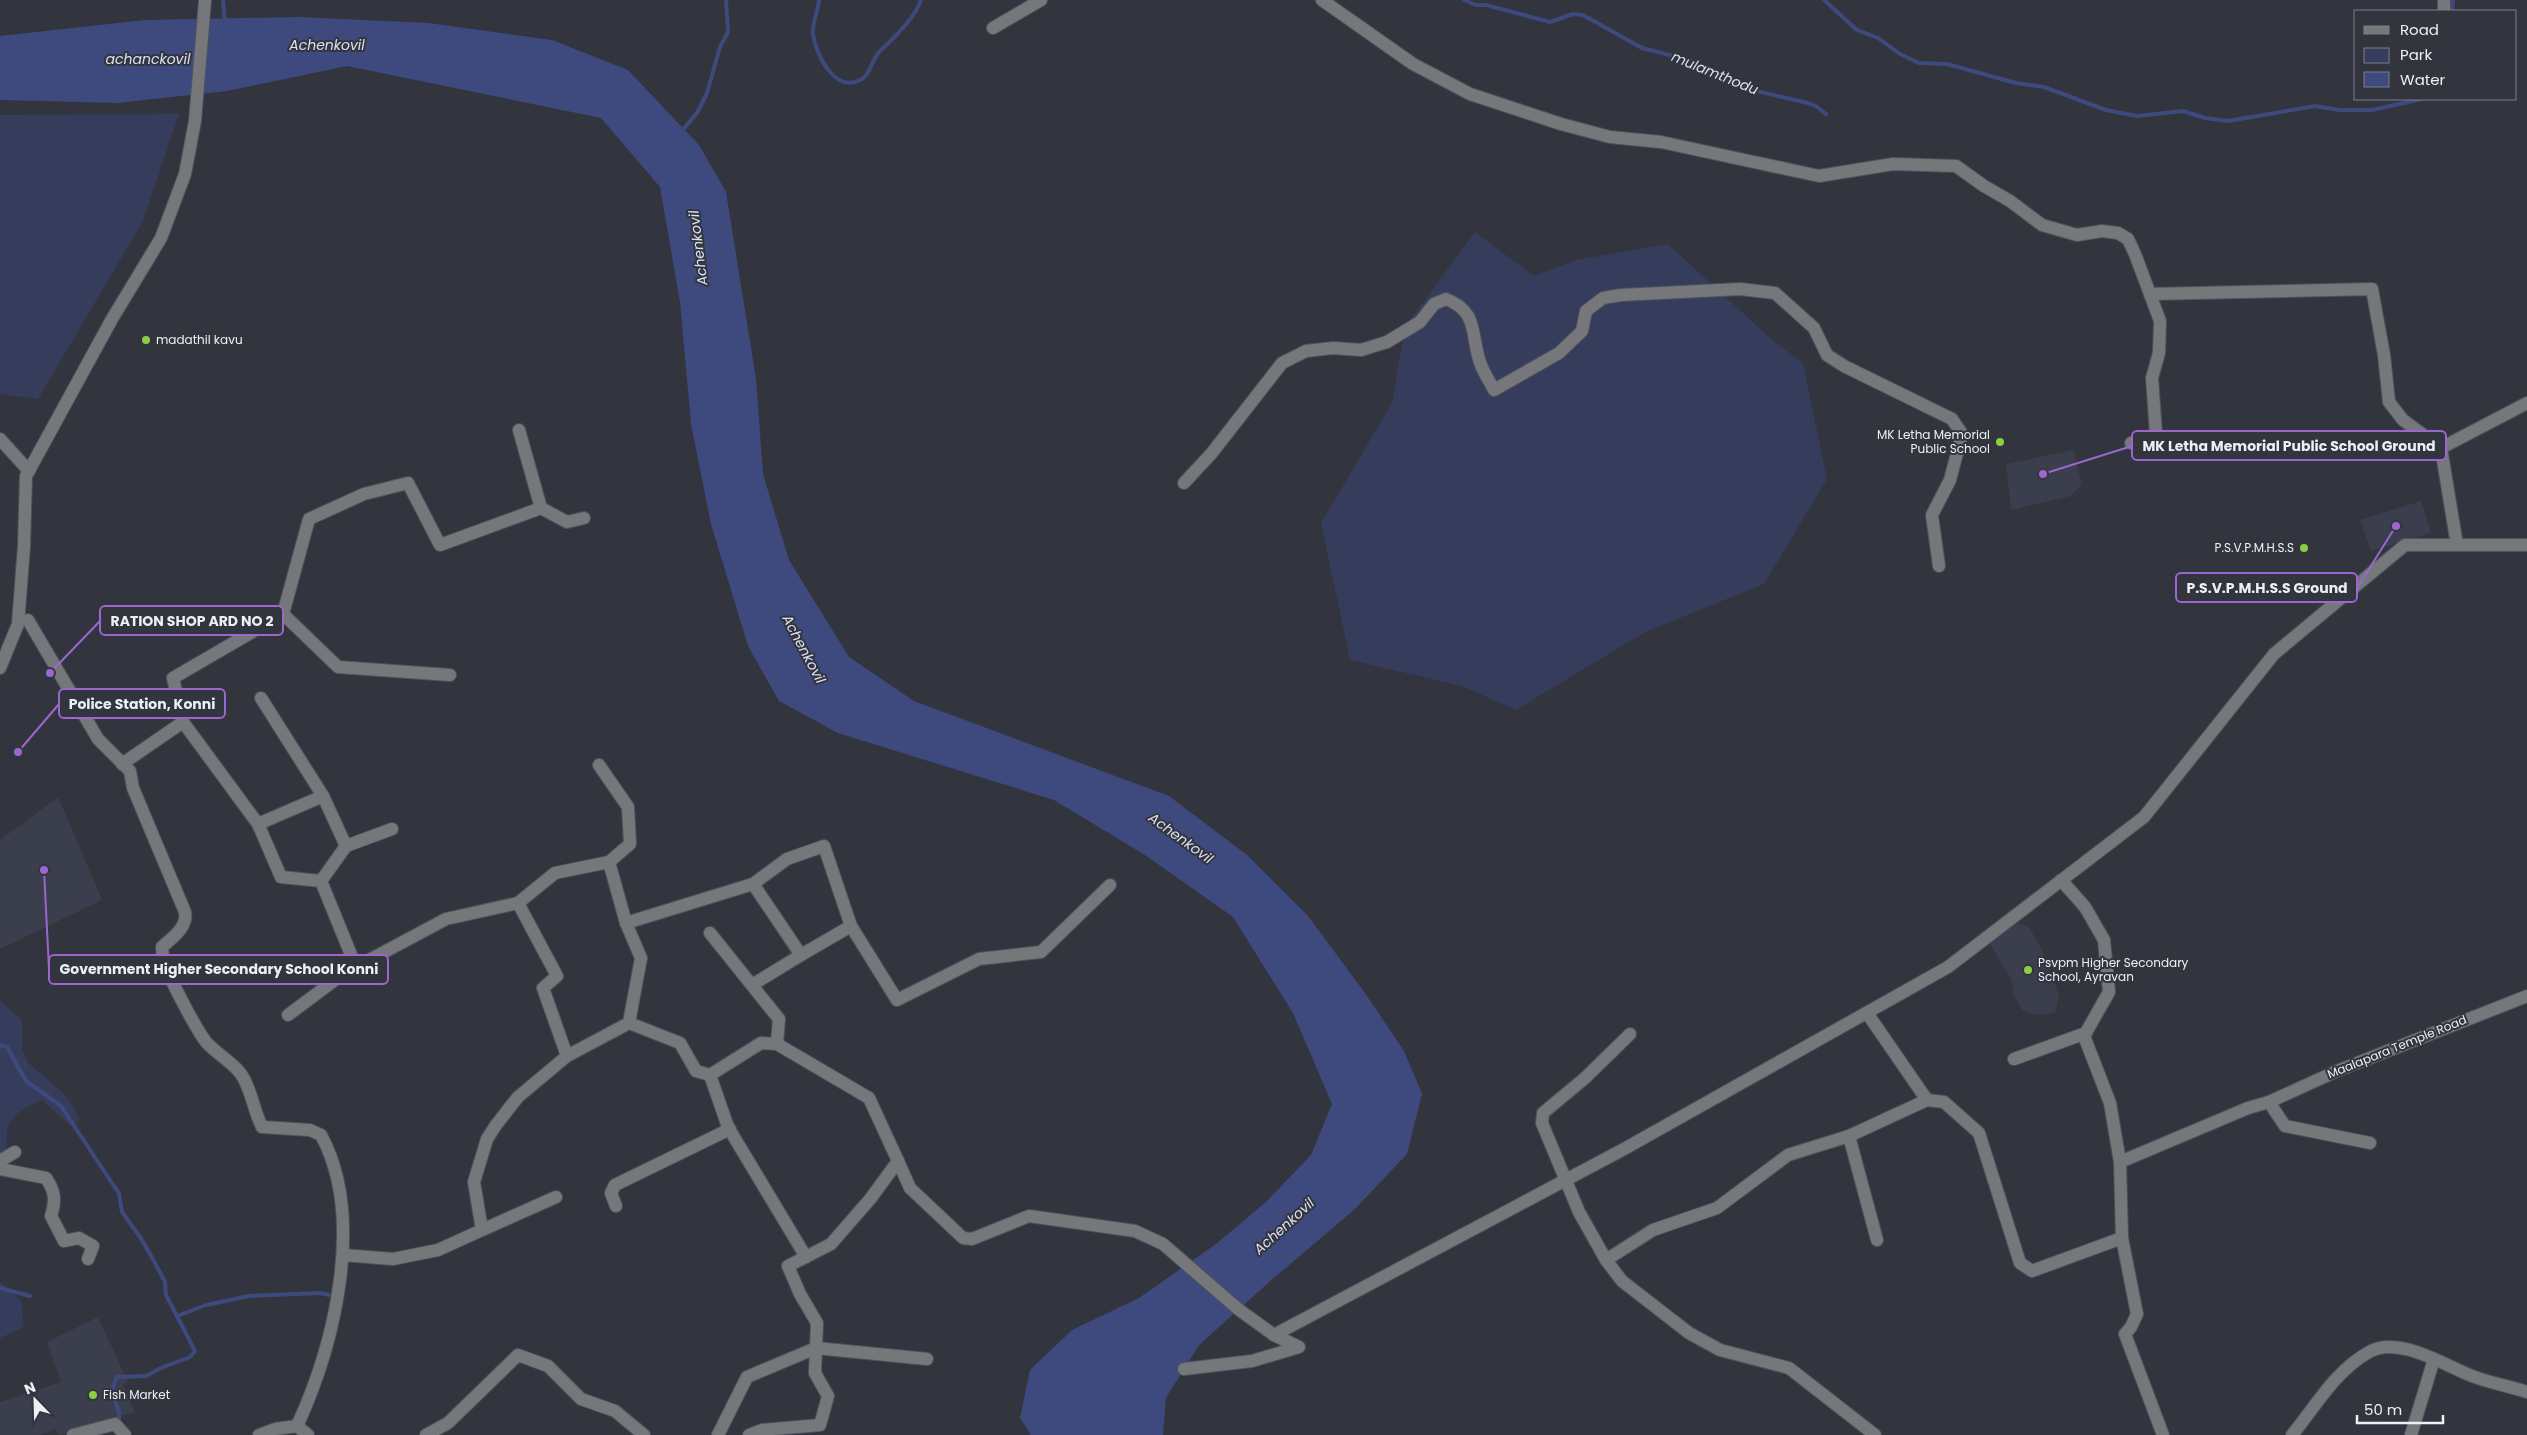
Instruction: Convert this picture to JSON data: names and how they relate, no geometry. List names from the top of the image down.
{
  "streets": {
    "street": ["Maalapara Temple Road"]
  },
  "water": ["Achenkovil", "achanckovil", "mulamthodu"],
  "places": [
    "madathil kavu",
    "MK Letha Memorial Public School",
    "MK Letha Memorial Public School Ground",
    "P.S.V.P.M.H.S.S Ground",
    "P.S.V.P.M.H.S.S",
    "RATION SHOP ARD NO 2",
    "Police Station, Konni",
    "Government Higher Secondary School Konni",
    "Psvpm Higher Secondary School, Ayravan",
    "Fish Market"
  ],
  "legend": ["Road", "Park", "Water"],
  "scale_bar": "50 m",
  "north": "top left"
}
